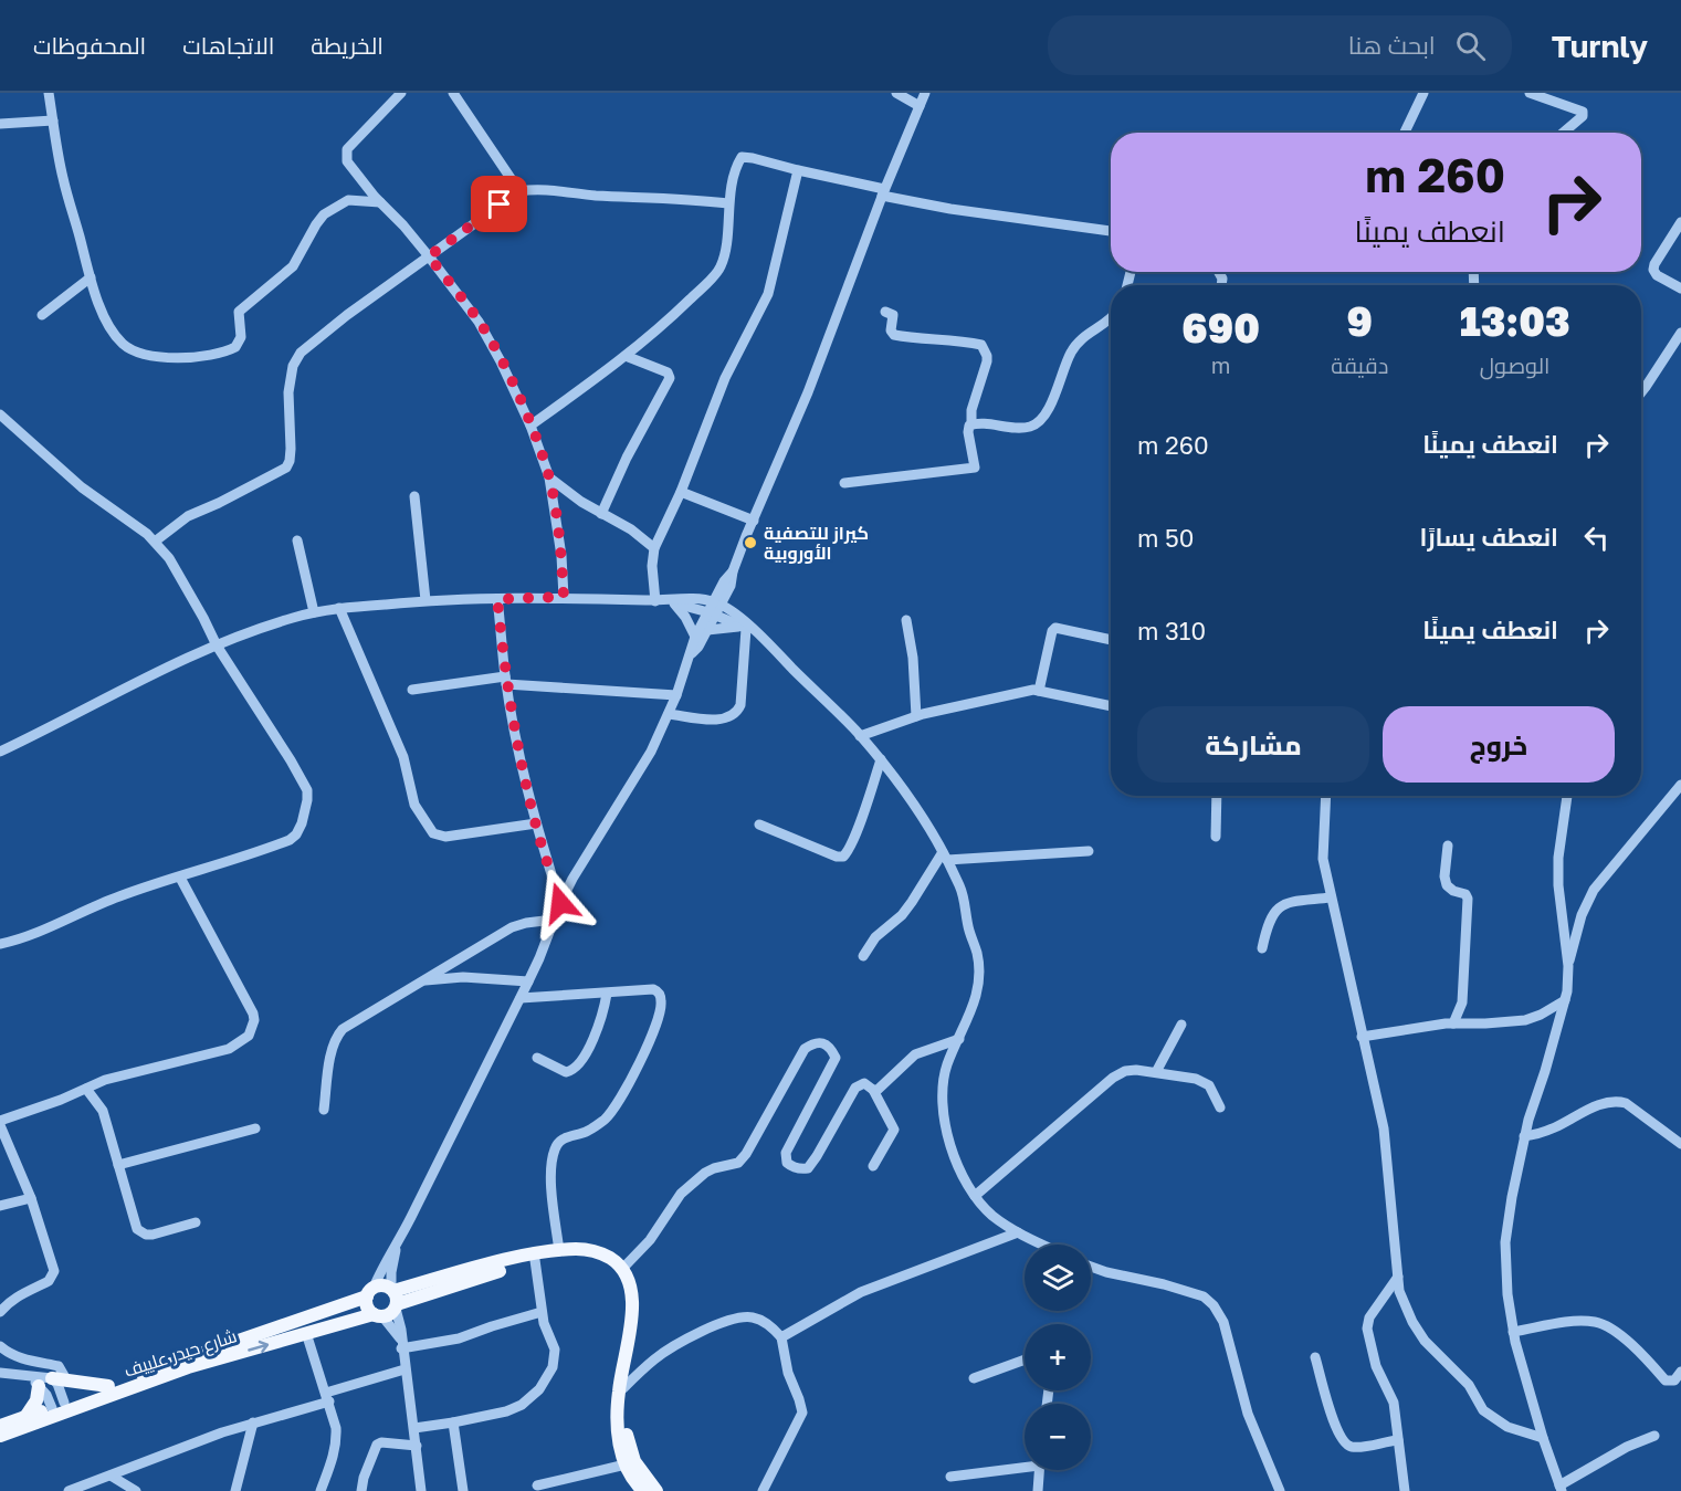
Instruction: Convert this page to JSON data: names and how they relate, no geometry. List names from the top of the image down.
{
  "streets": {
    "main road": ["شارع حيدر علييف"]
  },
  "places": ["كيراز للتصفية الأوروبية"],
  "page": {
    "header": "Turnly",
    "search": "ابحث هنا",
    "nav": ["الخريطة", "الاتجاهات", "المحفوظات"],
    "turn": ["260 m", "انعطف يمينًا"],
    "eta": [
      "13:03",
      "الوصول",
      "9",
      "دقيقة",
      "690",
      "m"
    ],
    "list": [
      {
        "name": "انعطف يمينًا",
        "value": "260 m"
      },
      {
        "name": "انعطف يسارًا",
        "value": "50 m"
      },
      {
        "name": "انعطف يمينًا",
        "value": "310 m"
      }
    ],
    "buttons": ["خروج", "مشاركة"],
    "map_buttons": ["+", "−"]
  }
}
